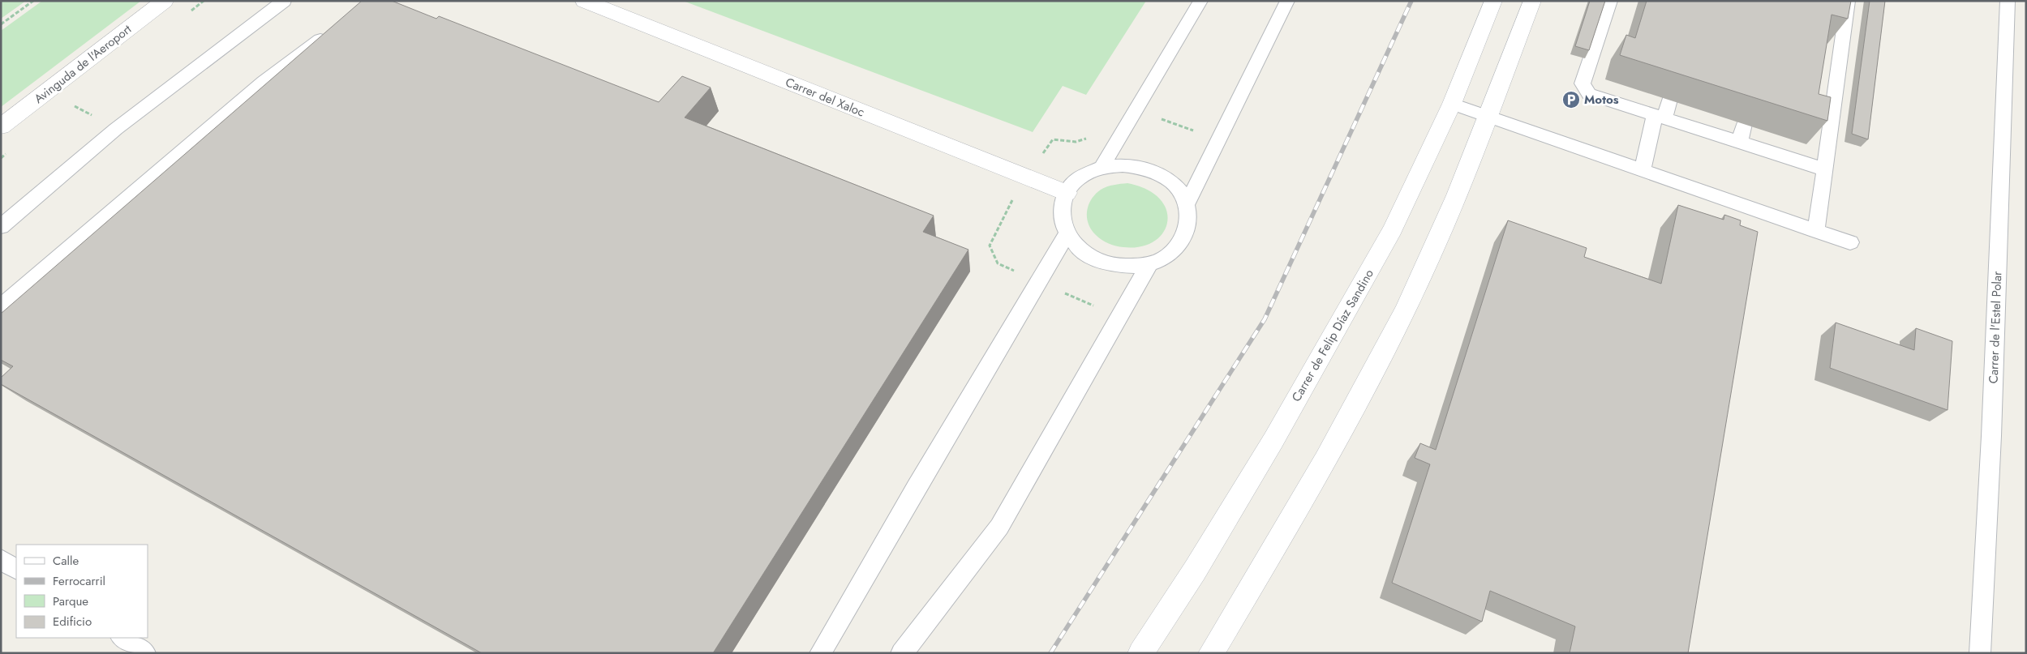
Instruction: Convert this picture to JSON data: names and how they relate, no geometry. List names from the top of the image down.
{
  "streets": {
    "main road": ["Avinguda de l'Aeroport", "Carrer del Xaloc", "Carrer de Felip Díaz Sandino"],
    "lane": ["Carrer de l'Estel Polar"]
  },
  "places": {
    "parking": ["Motos"]
  },
  "legend": [
    "Calle",
    "Ferrocarril",
    "Parque",
    "Edificio"
  ]
}
